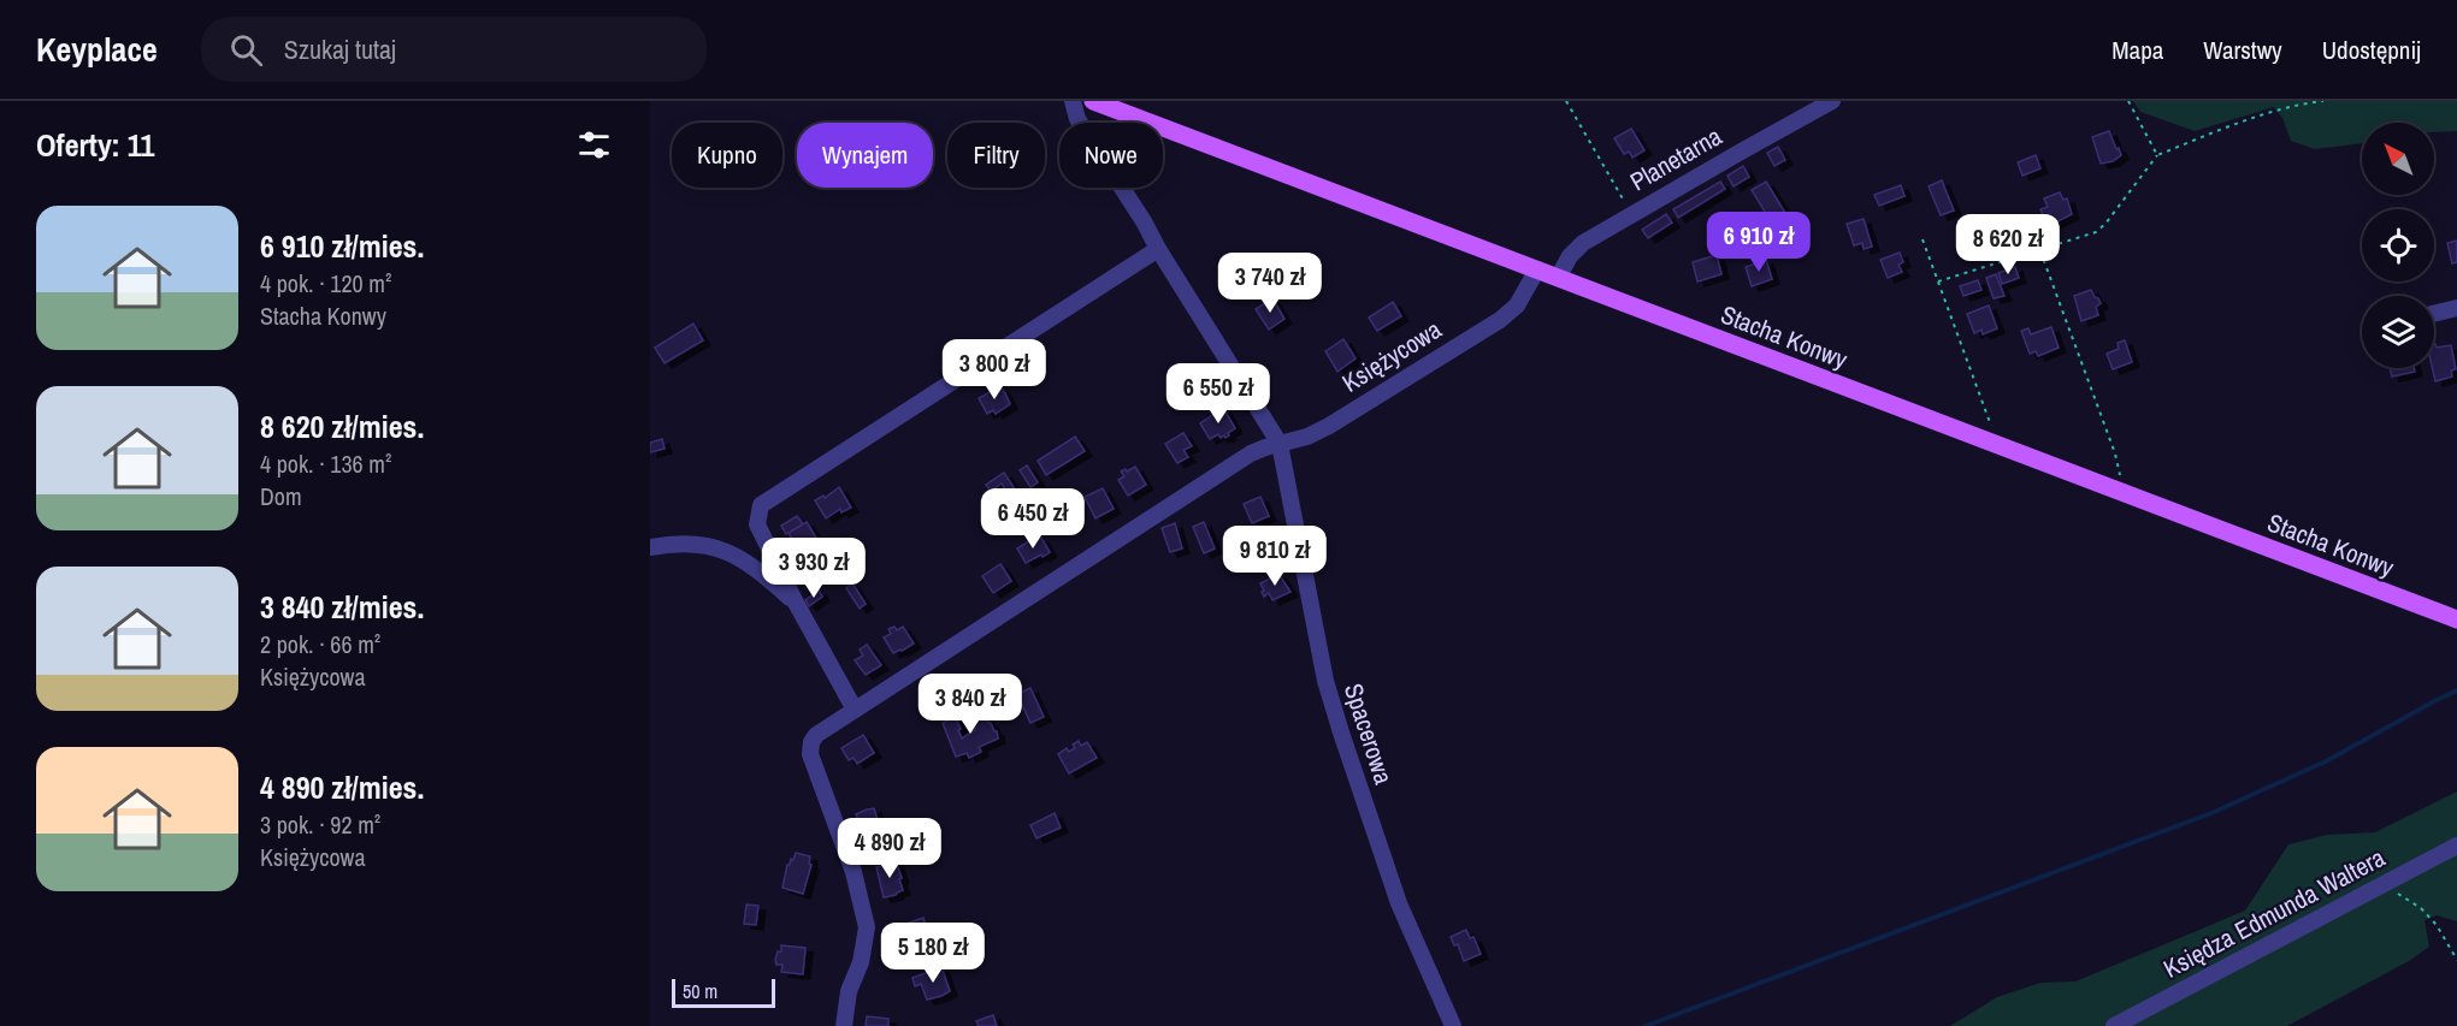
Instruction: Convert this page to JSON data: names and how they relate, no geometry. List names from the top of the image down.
{
  "streets": {
    "main road": ["Stacha Konwy"],
    "street": [
      "Planetarna",
      "Księżycowa",
      "Spacerowa",
      "Księdza Edmunda Waltera"
    ]
  },
  "crossings": [
    ["Planetarna", "Stacha Konwy"],
    ["Stacha Konwy", "Księżycowa"],
    ["Księżycowa", "Spacerowa"]
  ],
  "scale_bar": "50 m",
  "north": "top left",
  "page": {
    "header": "Keyplace",
    "search": "Szukaj tutaj",
    "nav": ["Mapa", "Warstwy", "Udostępnij"],
    "heading": "Oferty: 11",
    "chip": [
      "Kupno",
      "Wynajem",
      "Filtry",
      "Nowe"
    ],
    "list": [
      {
        "name": "6 910 zł/mies.",
        "note": "4 pok. · 120 m² · Stacha Konwy"
      },
      {
        "name": "8 620 zł/mies.",
        "note": "4 pok. · 136 m² · Dom"
      },
      {
        "name": "3 840 zł/mies.",
        "note": "2 pok. · 66 m² · Księżycowa"
      },
      {
        "name": "4 890 zł/mies.",
        "note": "3 pok. · 92 m² · Księżycowa"
      }
    ],
    "price": [
      "6 910 zł",
      "8 620 zł",
      "3 740 zł",
      "3 800 zł",
      "6 550 zł",
      "6 450 zł",
      "9 810 zł",
      "3 930 zł",
      "3 840 zł",
      "4 890 zł",
      "5 180 zł"
    ],
    "scale": "50 m"
  }
}
